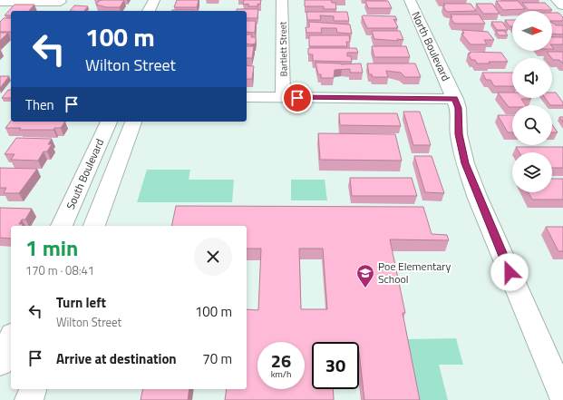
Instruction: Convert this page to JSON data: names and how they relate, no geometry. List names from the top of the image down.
{
  "streets": {
    "street": ["North Boulevard", "Bartlett Street", "South Boulevard"]
  },
  "places": {
    "school or university": ["Poe Elementary School"]
  },
  "north": "right",
  "page": {
    "turn": ["100 m", "Wilton Street"],
    "then": "Then",
    "heading": ["1 min", "170 m · 08:41"],
    "list": [
      {
        "name": "Turn left",
        "note": "Wilton Street",
        "value": "100 m"
      },
      {
        "name": "Arrive at destination",
        "value": "70 m"
      }
    ],
    "speed": "26 km/h",
    "limit": "30"
  }
}
